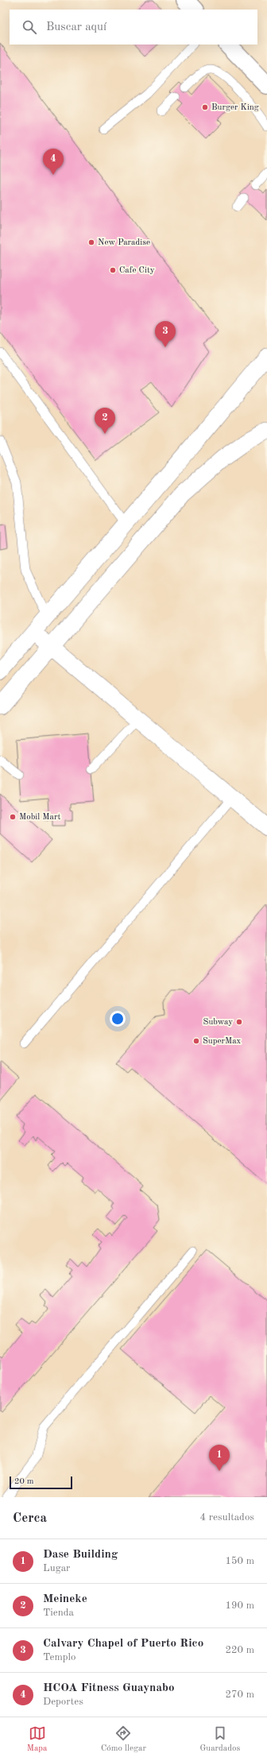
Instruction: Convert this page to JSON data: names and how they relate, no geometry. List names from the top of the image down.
{
  "places": [
    "Burger King",
    "New Paradise",
    "Cafe City",
    "Mobil Mart",
    "Subway",
    "SuperMax"
  ],
  "scale_bar": "20 m",
  "page": {
    "search": "Buscar aquí",
    "pins": [
      "4",
      "3",
      "2",
      "1"
    ],
    "scale": "20 m",
    "heading": ["Cerca", "4 resultados"],
    "list": [
      {
        "mark": "1",
        "name": "Dase Building",
        "note": "Lugar",
        "value": "150 m"
      },
      {
        "mark": "2",
        "name": "Meineke",
        "note": "Tienda",
        "value": "190 m"
      },
      {
        "mark": "3",
        "name": "Calvary Chapel of Puerto Rico",
        "note": "Templo",
        "value": "220 m"
      },
      {
        "mark": "4",
        "name": "HCOA Fitness Guaynabo",
        "note": "Deportes",
        "value": "270 m"
      }
    ],
    "nav": ["Mapa", "Cómo llegar", "Guardados"]
  }
}
